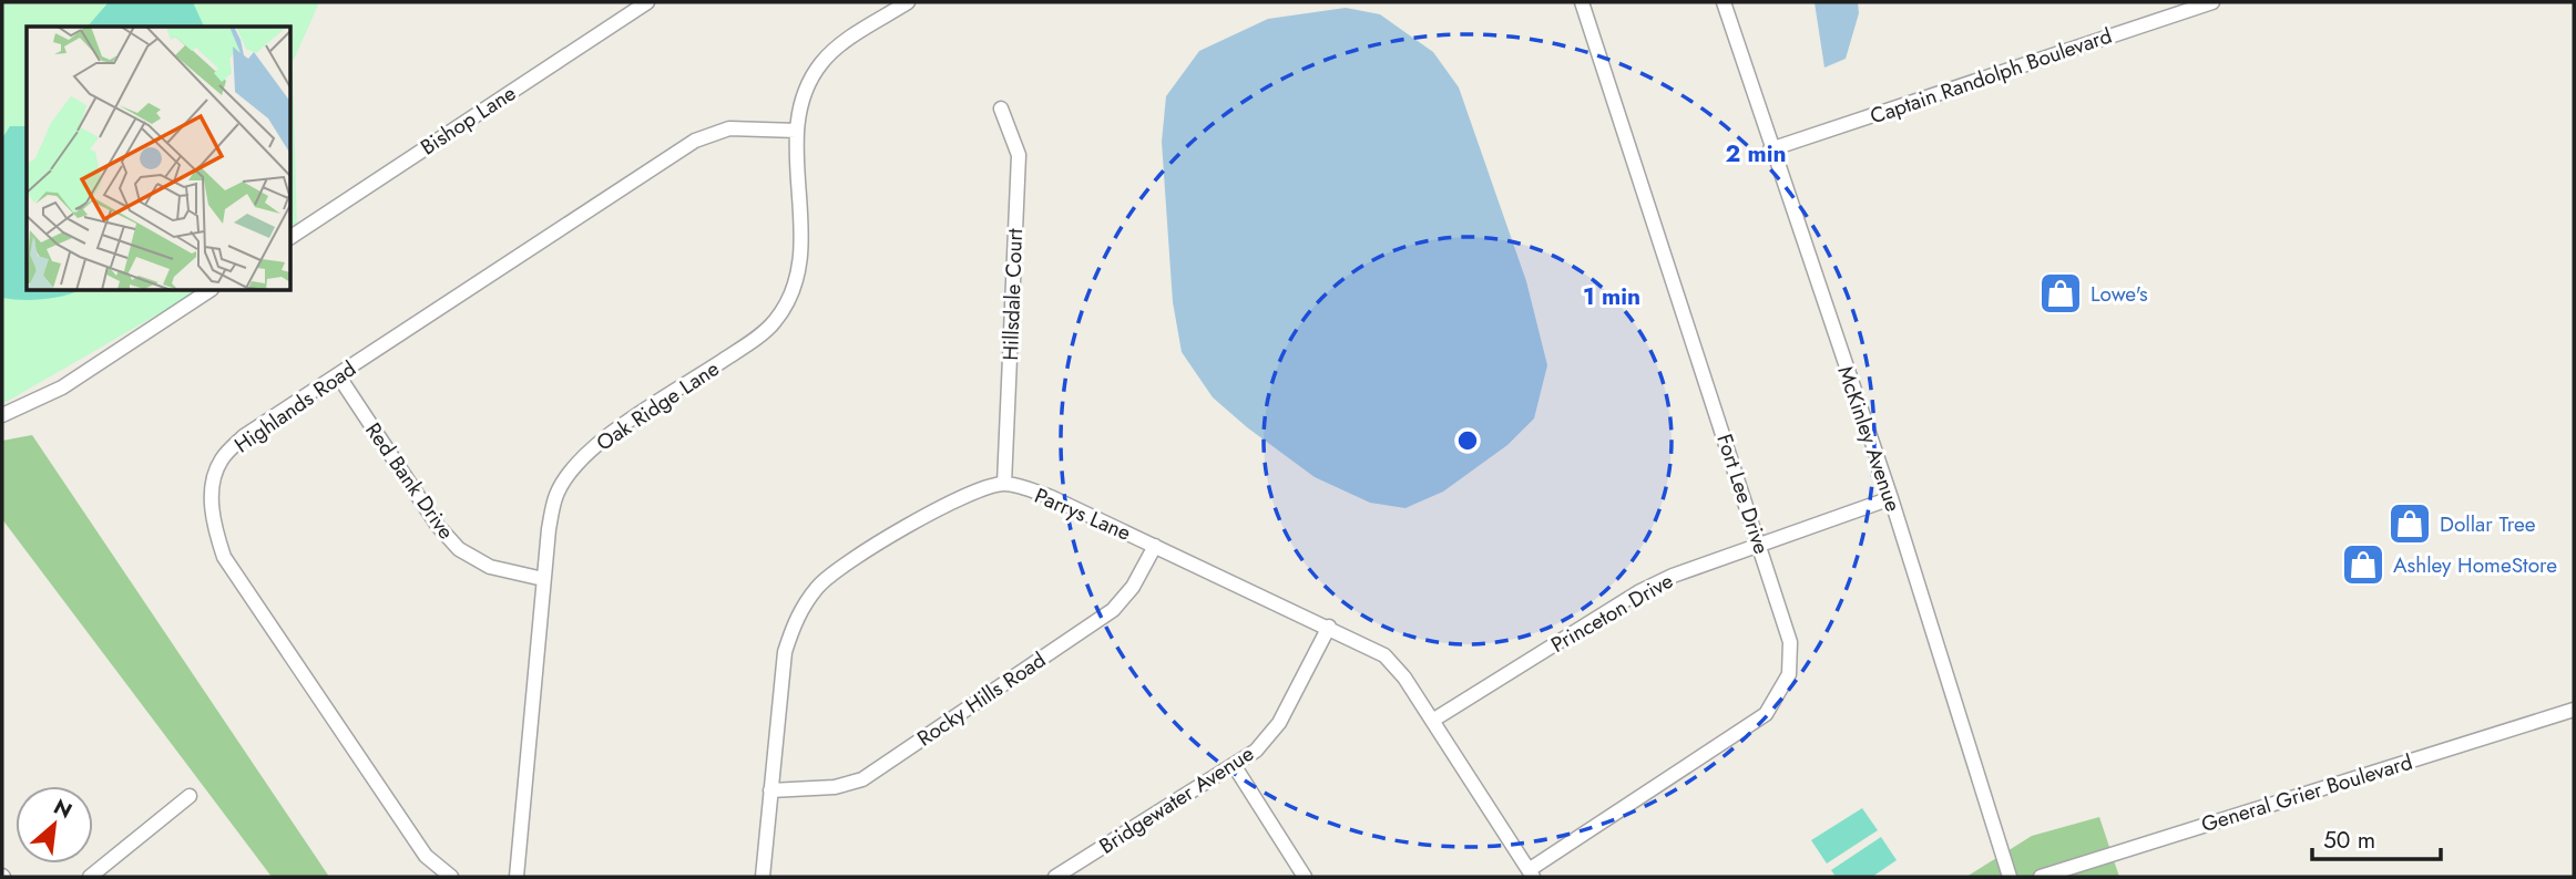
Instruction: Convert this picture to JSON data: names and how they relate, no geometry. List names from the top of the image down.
{
  "streets": {
    "street": [
      "Captain Randolph Boulevard",
      "Bishop Lane",
      "Hillsdale Court",
      "Oak Ridge Lane",
      "Highlands Road",
      "McKinley Avenue",
      "Red Bank Drive",
      "Fort Lee Drive",
      "Parrys Lane",
      "Princeton Drive",
      "Rocky Hills Road",
      "General Grier Boulevard",
      "Bridgewater Avenue"
    ]
  },
  "crossings": [
    ["Captain Randolph Boulevard", "McKinley Avenue"],
    ["Hillsdale Court", "Parrys Lane"],
    ["Oak Ridge Lane", "Highlands Road"],
    ["Oak Ridge Lane", "Red Bank Drive"],
    ["Highlands Road", "Red Bank Drive"],
    ["McKinley Avenue", "Princeton Drive"],
    ["Fort Lee Drive", "Parrys Lane"],
    ["Fort Lee Drive", "Princeton Drive"],
    ["Parrys Lane", "Princeton Drive"],
    ["Parrys Lane", "Rocky Hills Road"],
    ["Parrys Lane", "Bridgewater Avenue"]
  ],
  "places": {
    "shop": ["Lowe's", "Dollar Tree", "Ashley HomeStore"]
  },
  "scale_bar": "50 m",
  "north": "top right",
  "rings": ["2 min", "1 min"]
}
